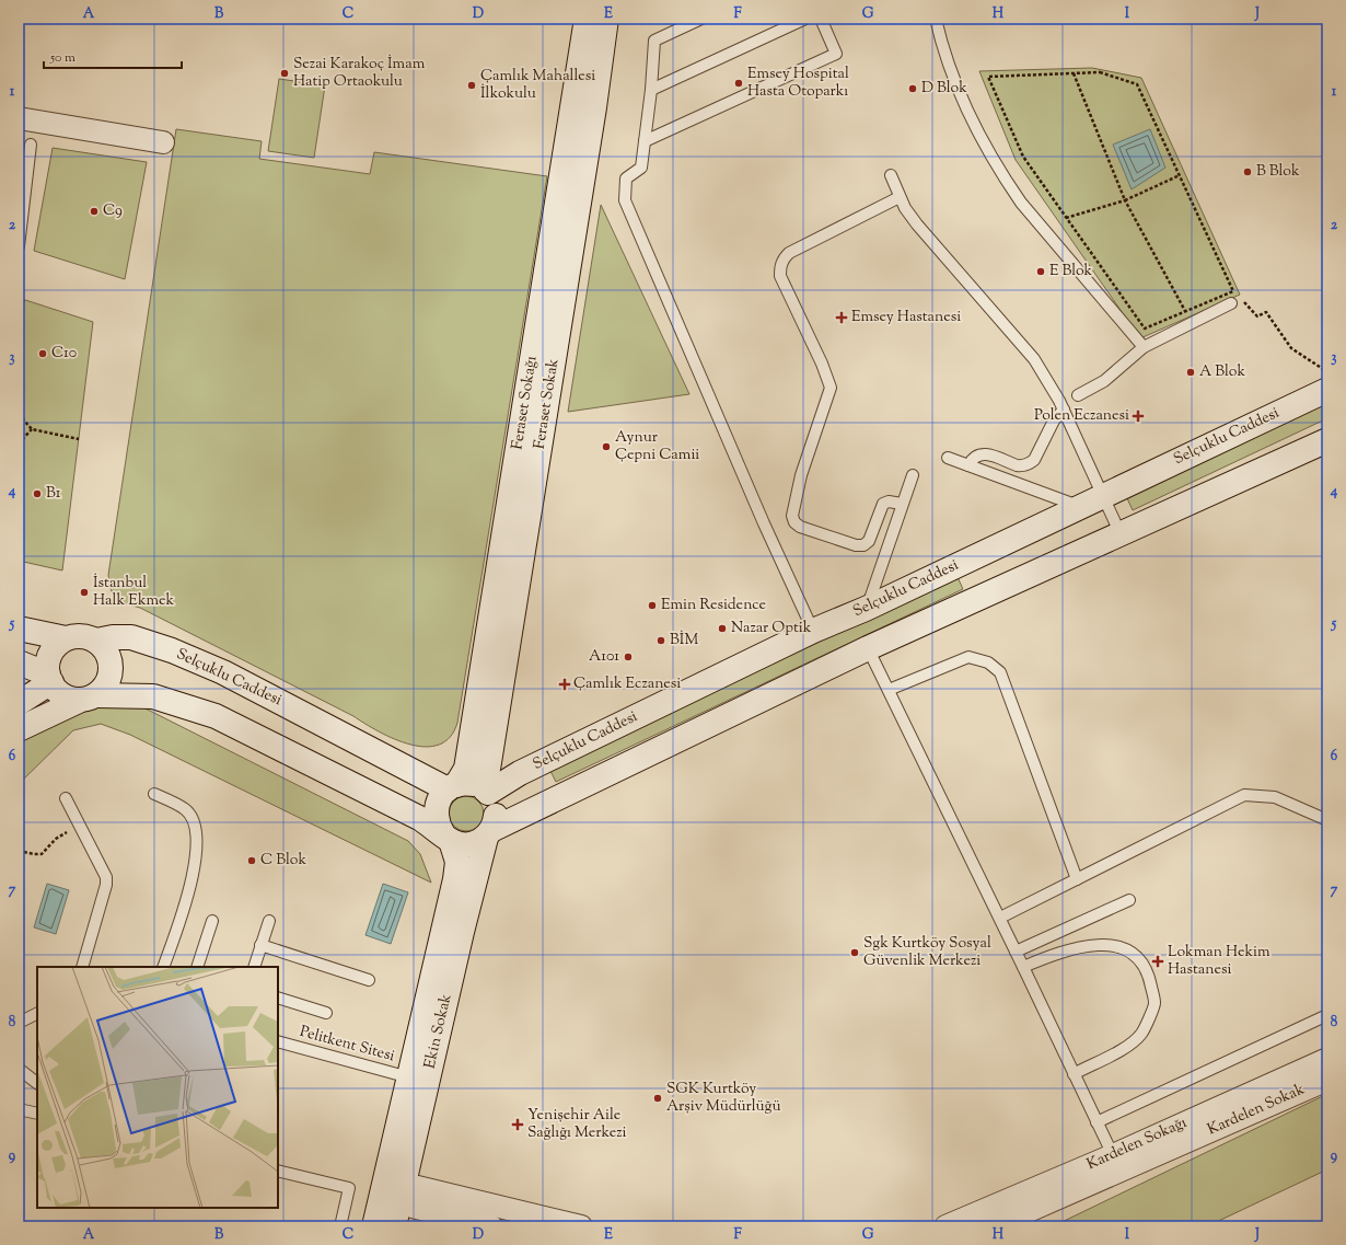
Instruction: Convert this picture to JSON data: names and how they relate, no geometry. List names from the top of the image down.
{
  "streets": {
    "main road": [
      "Feraset Sokağı",
      "Feraset Sokak",
      "Selçuklu Caddesi",
      "Ekin Sokak"
    ],
    "street": ["Kardelen Sokak", "Kardelen Sokağı"],
    "lane": ["Pelitkent Sitesi"]
  },
  "crossings": [
    ["Feraset Sokağı", "Feraset Sokak"],
    ["Feraset Sokağı", "Selçuklu Caddesi"],
    ["Feraset Sokağı", "Ekin Sokak"],
    ["Feraset Sokak", "Selçuklu Caddesi"],
    ["Feraset Sokak", "Ekin Sokak"],
    ["Selçuklu Caddesi", "Ekin Sokak"],
    ["Ekin Sokak", "Pelitkent Sitesi"]
  ],
  "places": {
    "other": [
      "Sezai Karakoç İmam Hatip Ortaokulu",
      "Emsey Hospital Hasta Otoparkı",
      "Çamlık Mahallesi İlkokulu",
      "D Blok",
      "B Blok",
      "C9",
      "E Blok",
      "C10",
      "A Blok",
      "Aynur Çepni Camii",
      "B1",
      "İstanbul Halk Ekmek",
      "Emin Residence",
      "Nazar Optik",
      "BİM",
      "A101",
      "C Blok",
      "Sgk Kurtköy Sosyal Güvenlik Merkezi",
      "SGK Kurtköy Arşiv Müdürlüğü"
    ],
    "health": [
      "Emsey Hastanesi",
      "Polen Eczanesi",
      "Çamlık Eczanesi",
      "Lokman Hekim Hastanesi",
      "Yenişehir Aile Sağlığı Merkezi"
    ]
  },
  "scale_bar": "50 m",
  "grid": {
    "columns": [
      "A",
      "B",
      "C",
      "D",
      "E",
      "F",
      "G",
      "H",
      "I",
      "J"
    ],
    "rows": [
      "1",
      "2",
      "3",
      "4",
      "5",
      "6",
      "7",
      "8",
      "9"
    ]
  }
}
